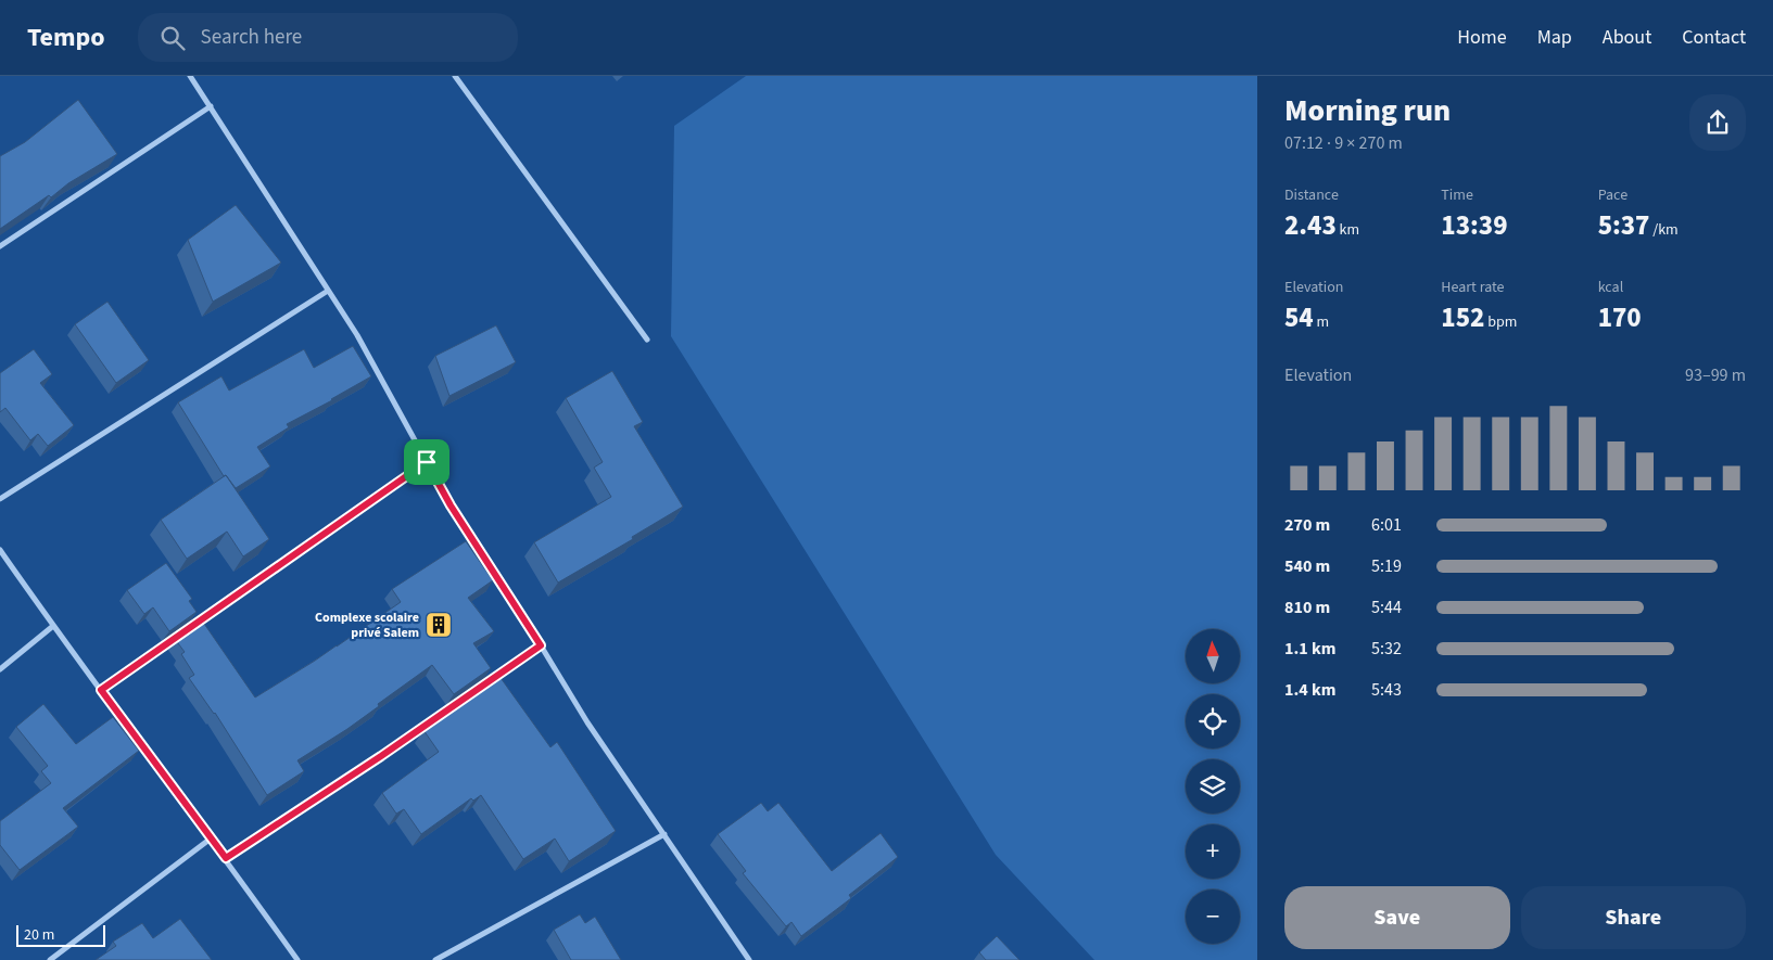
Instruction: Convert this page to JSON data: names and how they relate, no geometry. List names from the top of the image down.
{
  "places": {
    "building": ["Complexe scolaire privé Salem"]
  },
  "scale_bar": "20 m",
  "north": "top",
  "page": {
    "header": "Tempo",
    "search": "Search here",
    "nav": [
      "Home",
      "Map",
      "About",
      "Contact"
    ],
    "heading": ["Morning run", "07:12 · 9 × 270 m"],
    "stats": [
      ["Distance", "2.43 km"],
      ["Time", "13:39"],
      ["Pace", "5:37 /km"],
      ["Elevation", "54 m"],
      ["Heart rate", "152 bpm"],
      ["kcal", "170"]
    ],
    "chart": ["Elevation", "93–99 m"],
    "list": [
      {
        "name": "270 m",
        "note": "6:01"
      },
      {
        "name": "540 m",
        "note": "5:19"
      },
      {
        "name": "810 m",
        "note": "5:44"
      },
      {
        "name": "1.1 km",
        "note": "5:32"
      },
      {
        "name": "1.4 km",
        "note": "5:43"
      }
    ],
    "map_buttons": ["+", "−"],
    "buttons": ["Save", "Share"],
    "scale": "20 m"
  }
}
